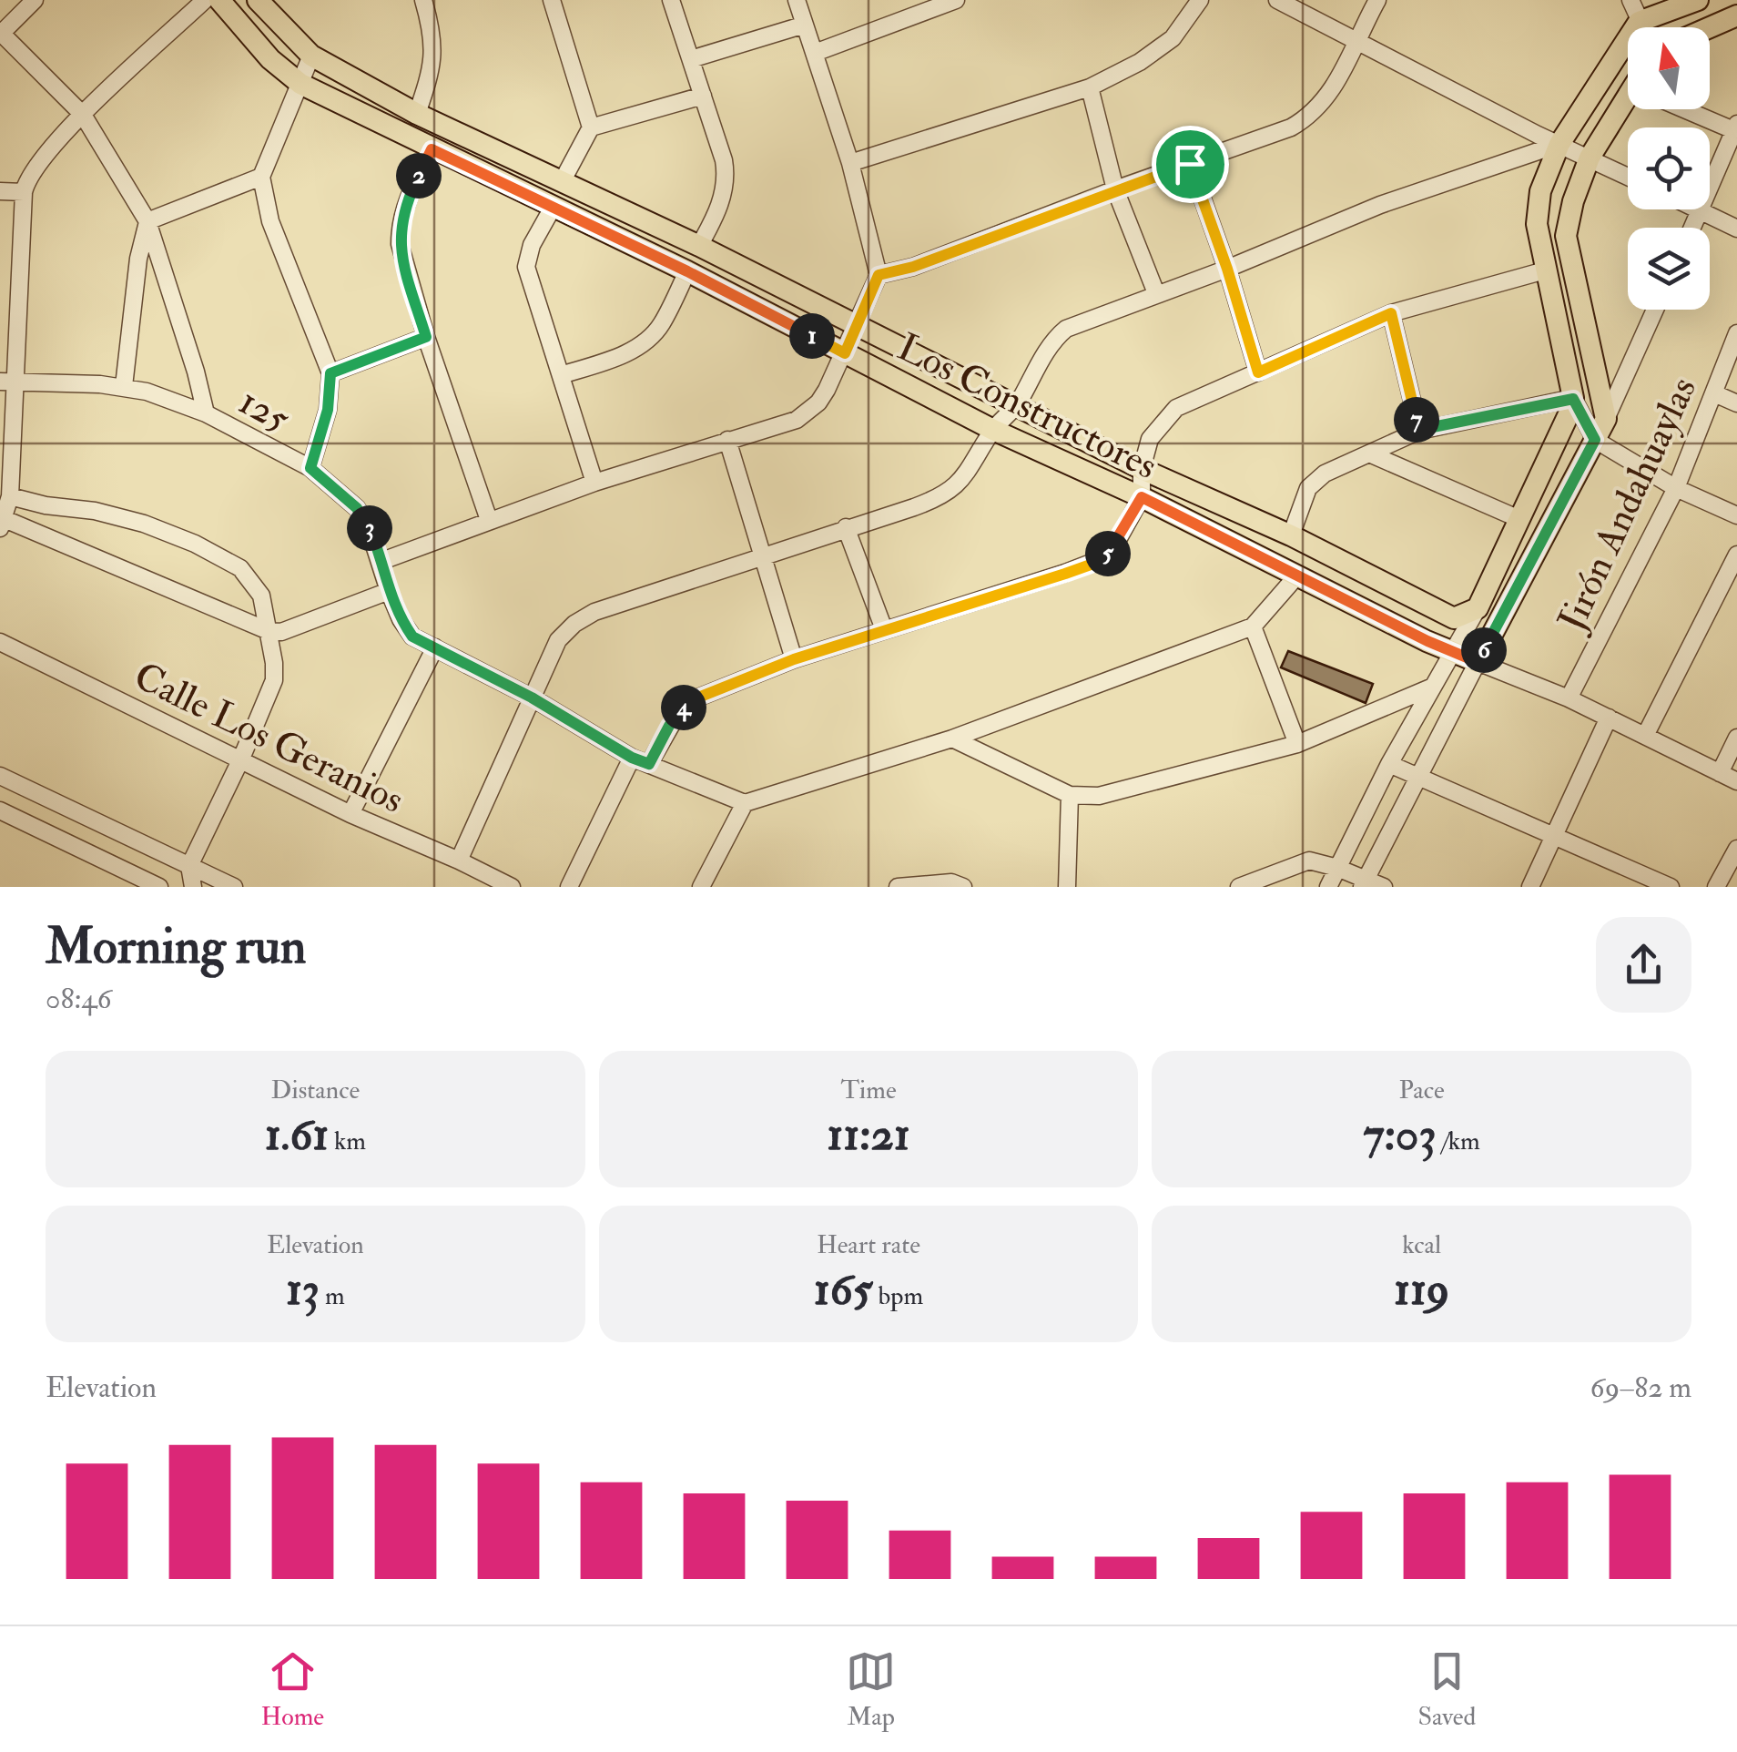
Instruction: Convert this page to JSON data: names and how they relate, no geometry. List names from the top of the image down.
{
  "streets": {
    "main road": ["Los Constructores"],
    "street": ["125", "Jirón Andahuaylas", "Calle Los Geranios"]
  },
  "crossings": [
    ["Los Constructores", "Jirón Andahuaylas"]
  ],
  "north": "top",
  "page": {
    "pins": [
      "2",
      "1",
      "7",
      "3",
      "5",
      "6",
      "4"
    ],
    "heading": ["Morning run", "08:46"],
    "stats": [
      ["Distance", "1.61 km"],
      ["Time", "11:21"],
      ["Pace", "7:03 /km"],
      ["Elevation", "13 m"],
      ["Heart rate", "165 bpm"],
      ["kcal", "119"]
    ],
    "chart": ["Elevation", "69–82 m"],
    "tabs": ["Home", "Map", "Saved"]
  }
}
